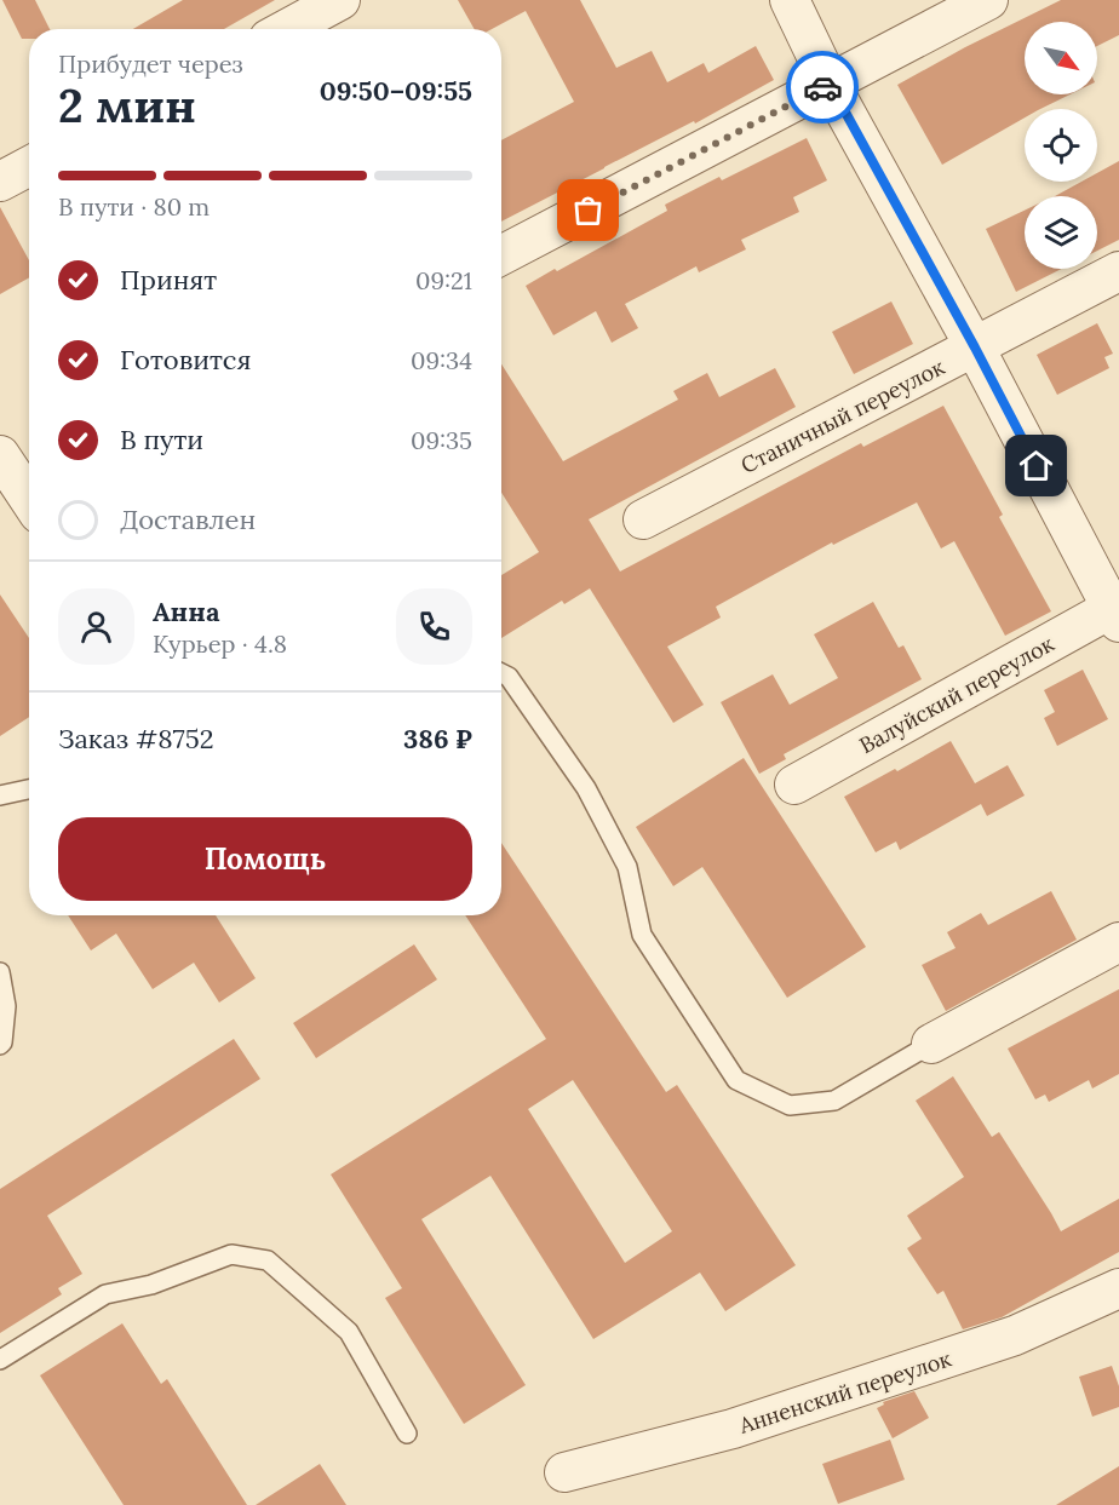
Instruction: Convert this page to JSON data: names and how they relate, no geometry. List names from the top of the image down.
{
  "streets": {
    "street": ["Станичный переулок", "Валуйский переулок", "Анненский переулок"]
  },
  "north": "bottom right",
  "page": {
    "heading": ["2 мин", "Прибудет через", "09:50–09:55"],
    "panel": [
      "Анна",
      "Курьер · 4.8",
      "Заказ #8752",
      "386 ₽"
    ],
    "bar": "В пути · 80 m",
    "list": [
      ["Принят", "09:21"],
      ["Готовится", "09:34"],
      ["В пути", "09:35"],
      "Доставлен"
    ],
    "buttons": "Помощь"
  }
}
